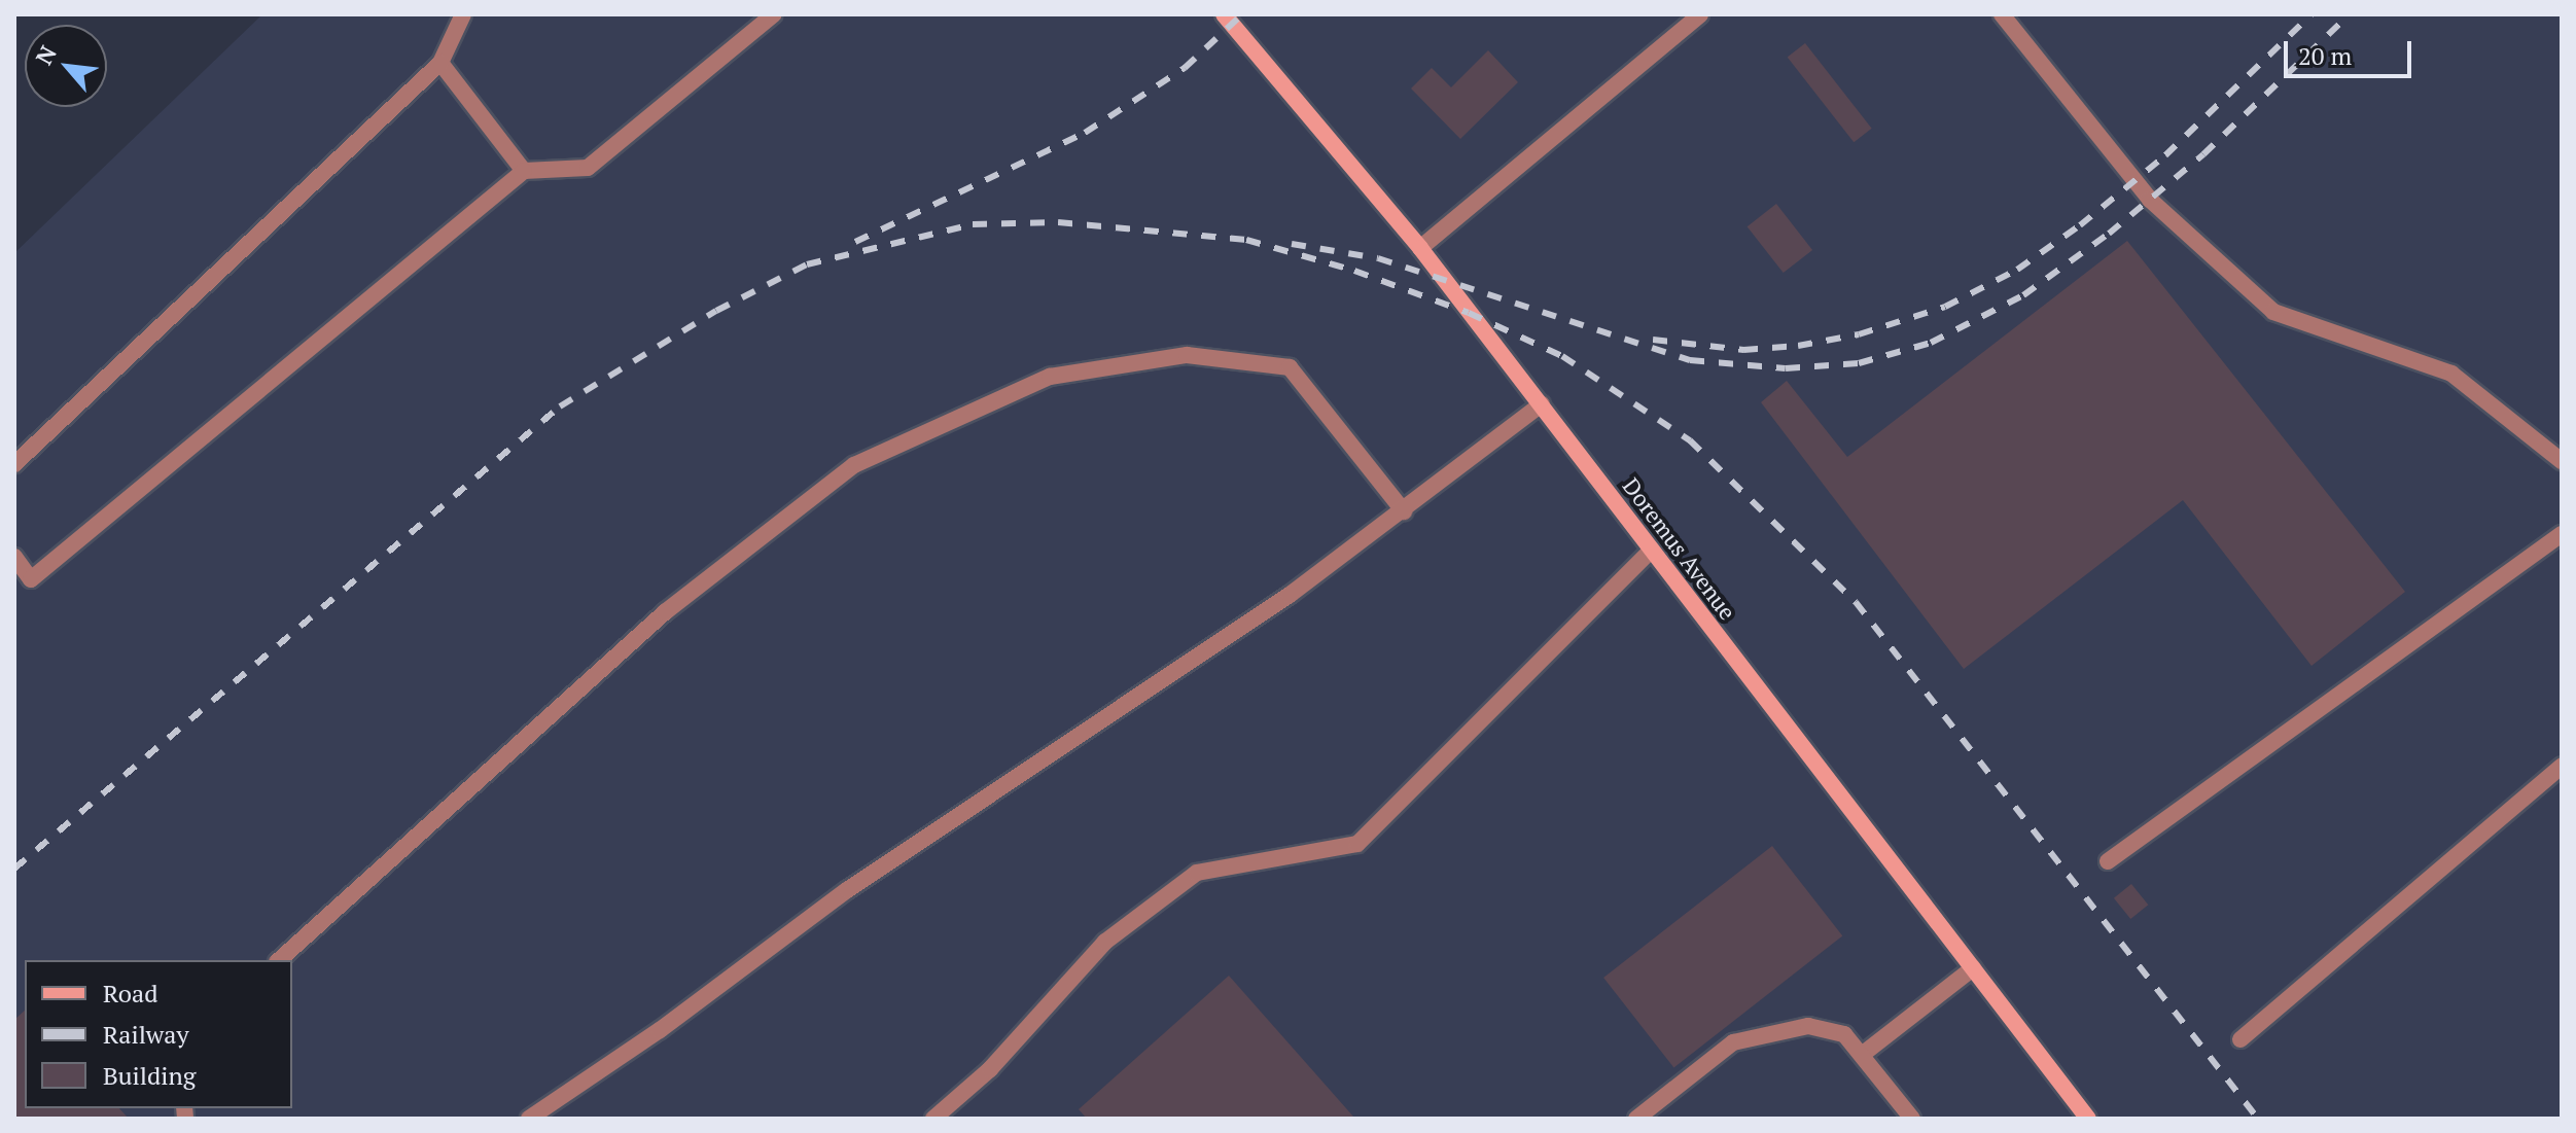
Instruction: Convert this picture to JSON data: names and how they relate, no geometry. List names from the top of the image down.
{
  "streets": {
    "main road": ["Doremus Avenue"]
  },
  "legend": ["Road", "Railway", "Building"],
  "scale_bar": "20 m",
  "north": "top left"
}
